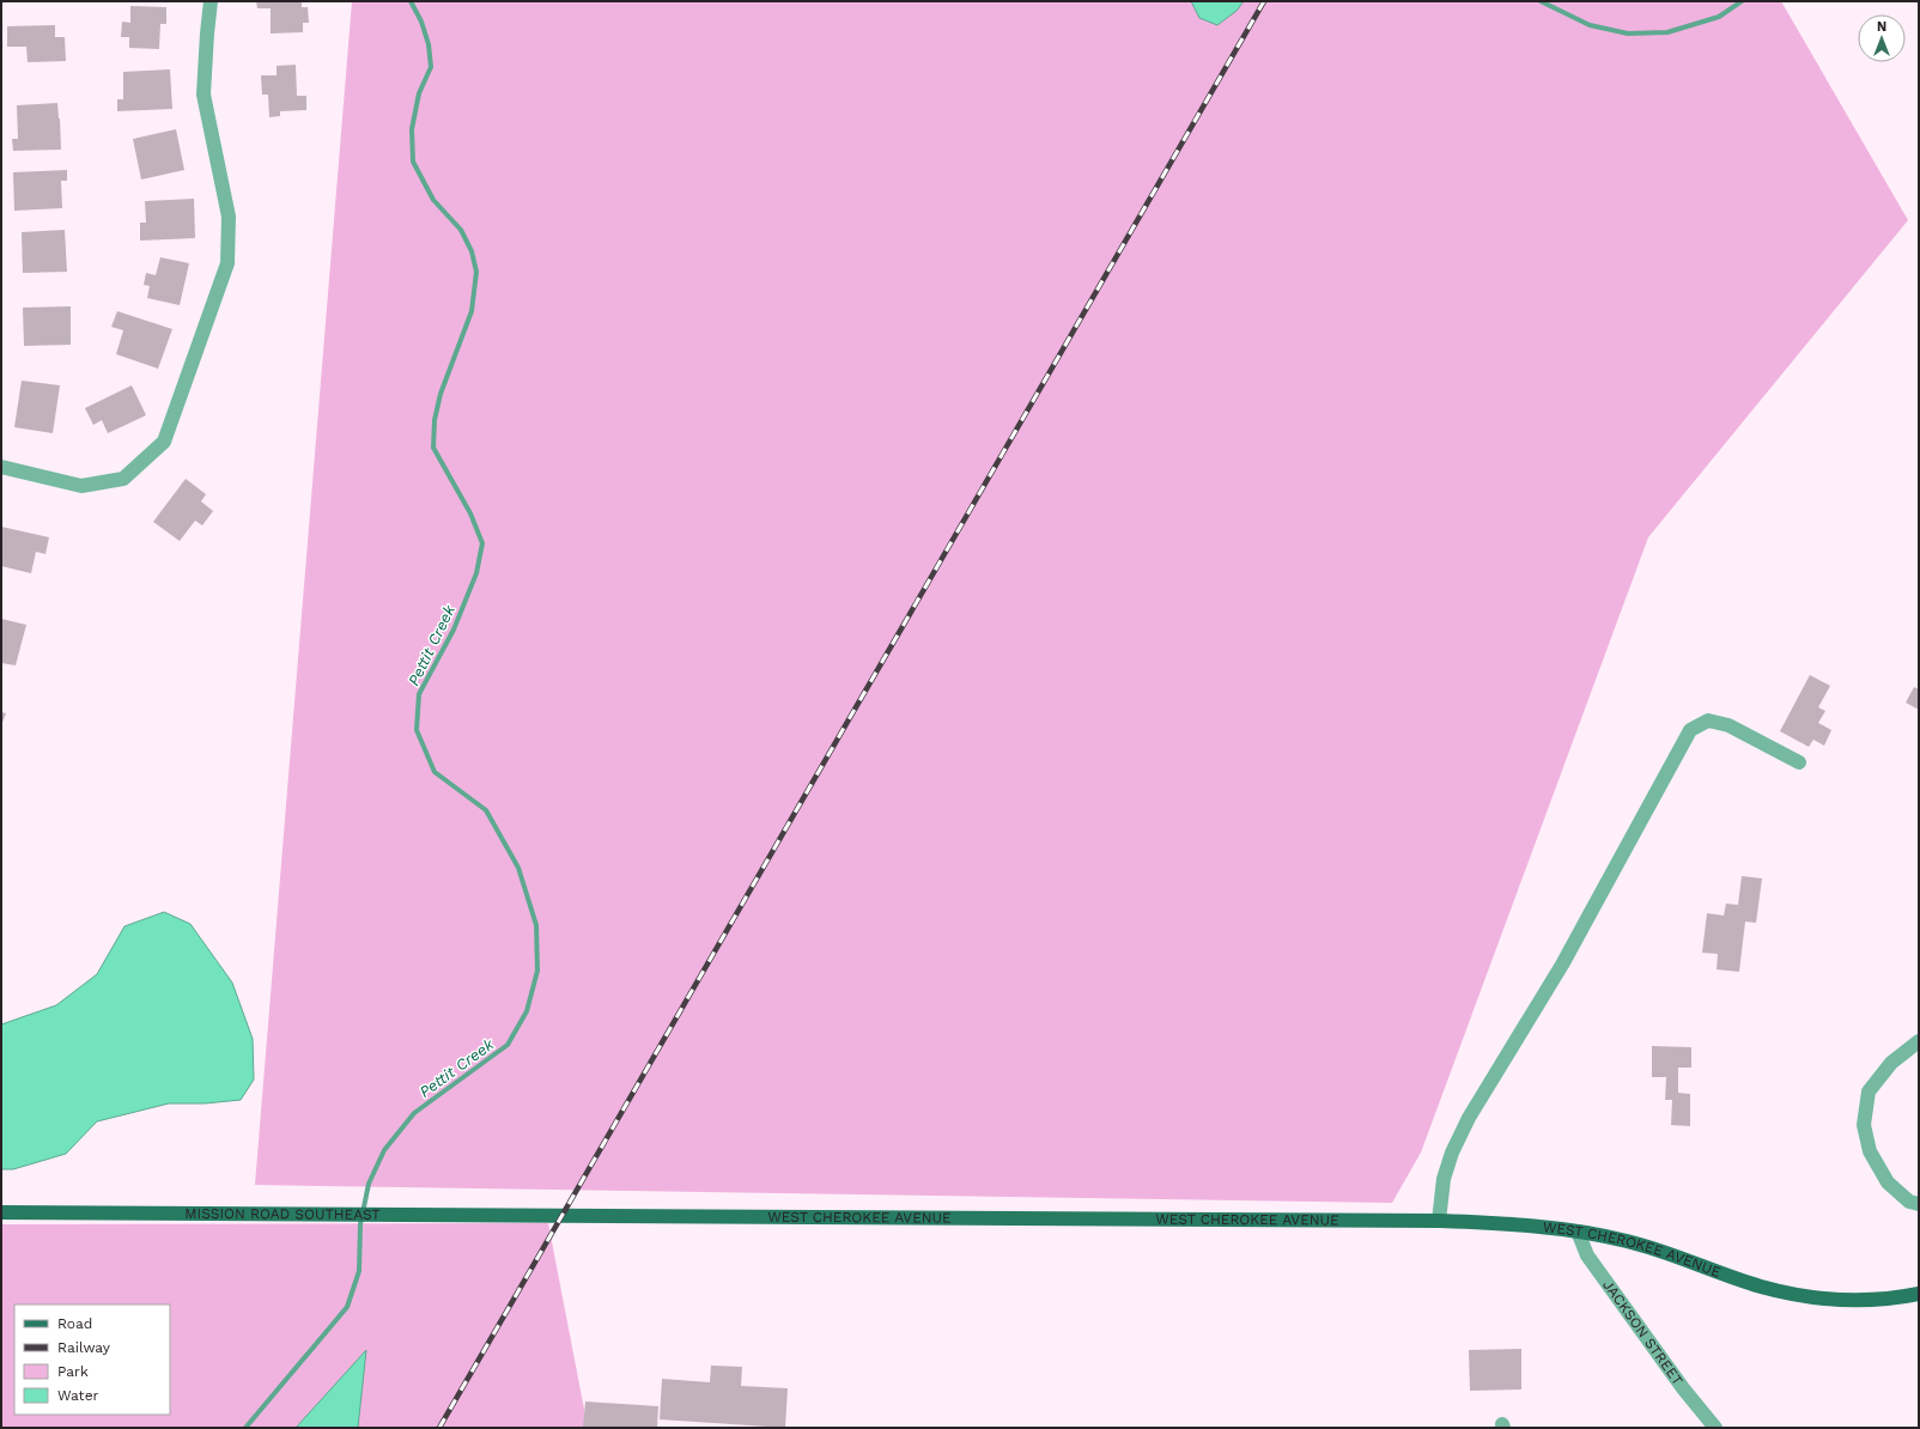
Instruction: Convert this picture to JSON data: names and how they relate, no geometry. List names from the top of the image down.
{
  "streets": {
    "main road": ["MISSION ROAD SOUTHEAST", "WEST CHEROKEE AVENUE"],
    "street": ["JACKSON STREET"]
  },
  "crossings": [
    ["MISSION ROAD SOUTHEAST", "WEST CHEROKEE AVENUE"],
    ["WEST CHEROKEE AVENUE", "JACKSON STREET"]
  ],
  "water": ["Pettit Creek"],
  "legend": [
    "Road",
    "Railway",
    "Park",
    "Water"
  ],
  "north": "top"
}
